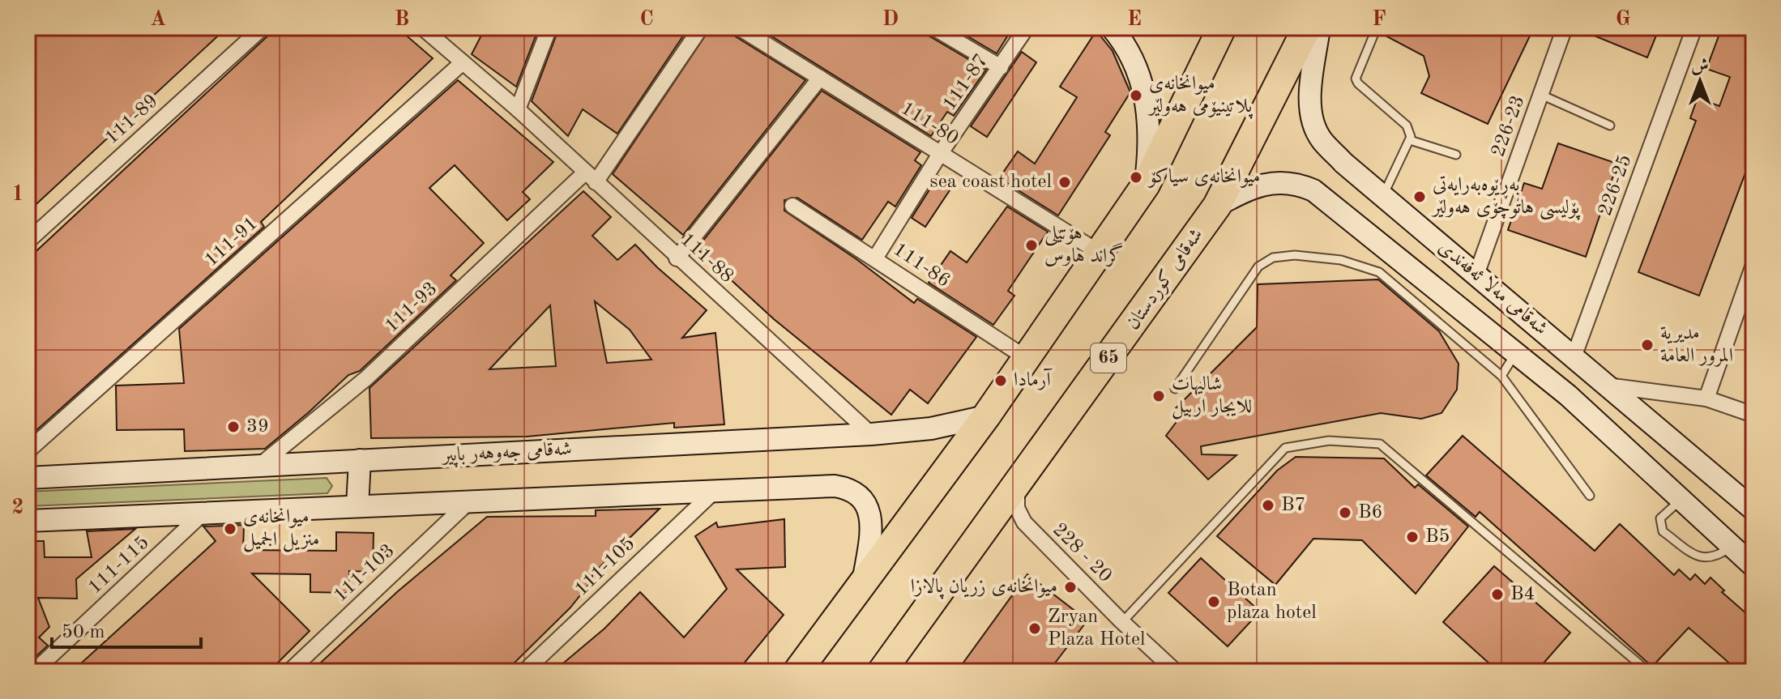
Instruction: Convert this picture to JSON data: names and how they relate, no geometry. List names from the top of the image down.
{
  "streets": {
    "highway": ["شەقامی کوردستان", "65"],
    "main road": ["شەقامی مەلا ئەفەندی", "شەقامی جەوهەر باپیر"],
    "street": [
      "111-87",
      "111-89",
      "111-80",
      "226-23",
      "226-25",
      "111-91",
      "111-88",
      "111-86",
      "111-93",
      "228 - 20",
      "111-115",
      "111-105",
      "111-103"
    ]
  },
  "crossings": [
    ["111-87", "111-80"],
    ["111-87", "111-86"],
    ["226-23", "شەقامی مەلا ئەفەندی"],
    ["226-25", "شەقامی مەلا ئەفەندی"],
    ["111-91", "111-88"],
    ["111-88", "111-93"],
    ["111-88", "شەقامی جەوهەر باپیر"],
    ["شەقامی کوردستان", "شەقامی مەلا ئەفەندی"],
    ["شەقامی کوردستان", "228 - 20"],
    ["111-93", "شەقامی جەوهەر باپیر"]
  ],
  "places": [
    "میوانخانەی پلاتینیۆمی هەولێر",
    "میوانخانەی سیاکۆ",
    "sea coast hotel",
    "بەڕێوەبەرایەتی پۆلیسی هاتوچۆی هەولێر",
    "هۆتێلی گراند هاوس",
    "مديرية المرور العامة",
    "آرمادا",
    "شاليهات للايجار اربيل",
    "39",
    "B7",
    "B6",
    "میوانخانەی منزیل الجمیل",
    "B5",
    "میوانخانەی زریان پالازا",
    "B4",
    "Botan plaza hotel",
    "Zryan Plaza Hotel"
  ],
  "scale_bar": "50 m",
  "north": "top",
  "grid": {
    "columns": [
      "A",
      "B",
      "C",
      "D",
      "E",
      "F",
      "G"
    ],
    "rows": ["1", "2"]
  }
}
